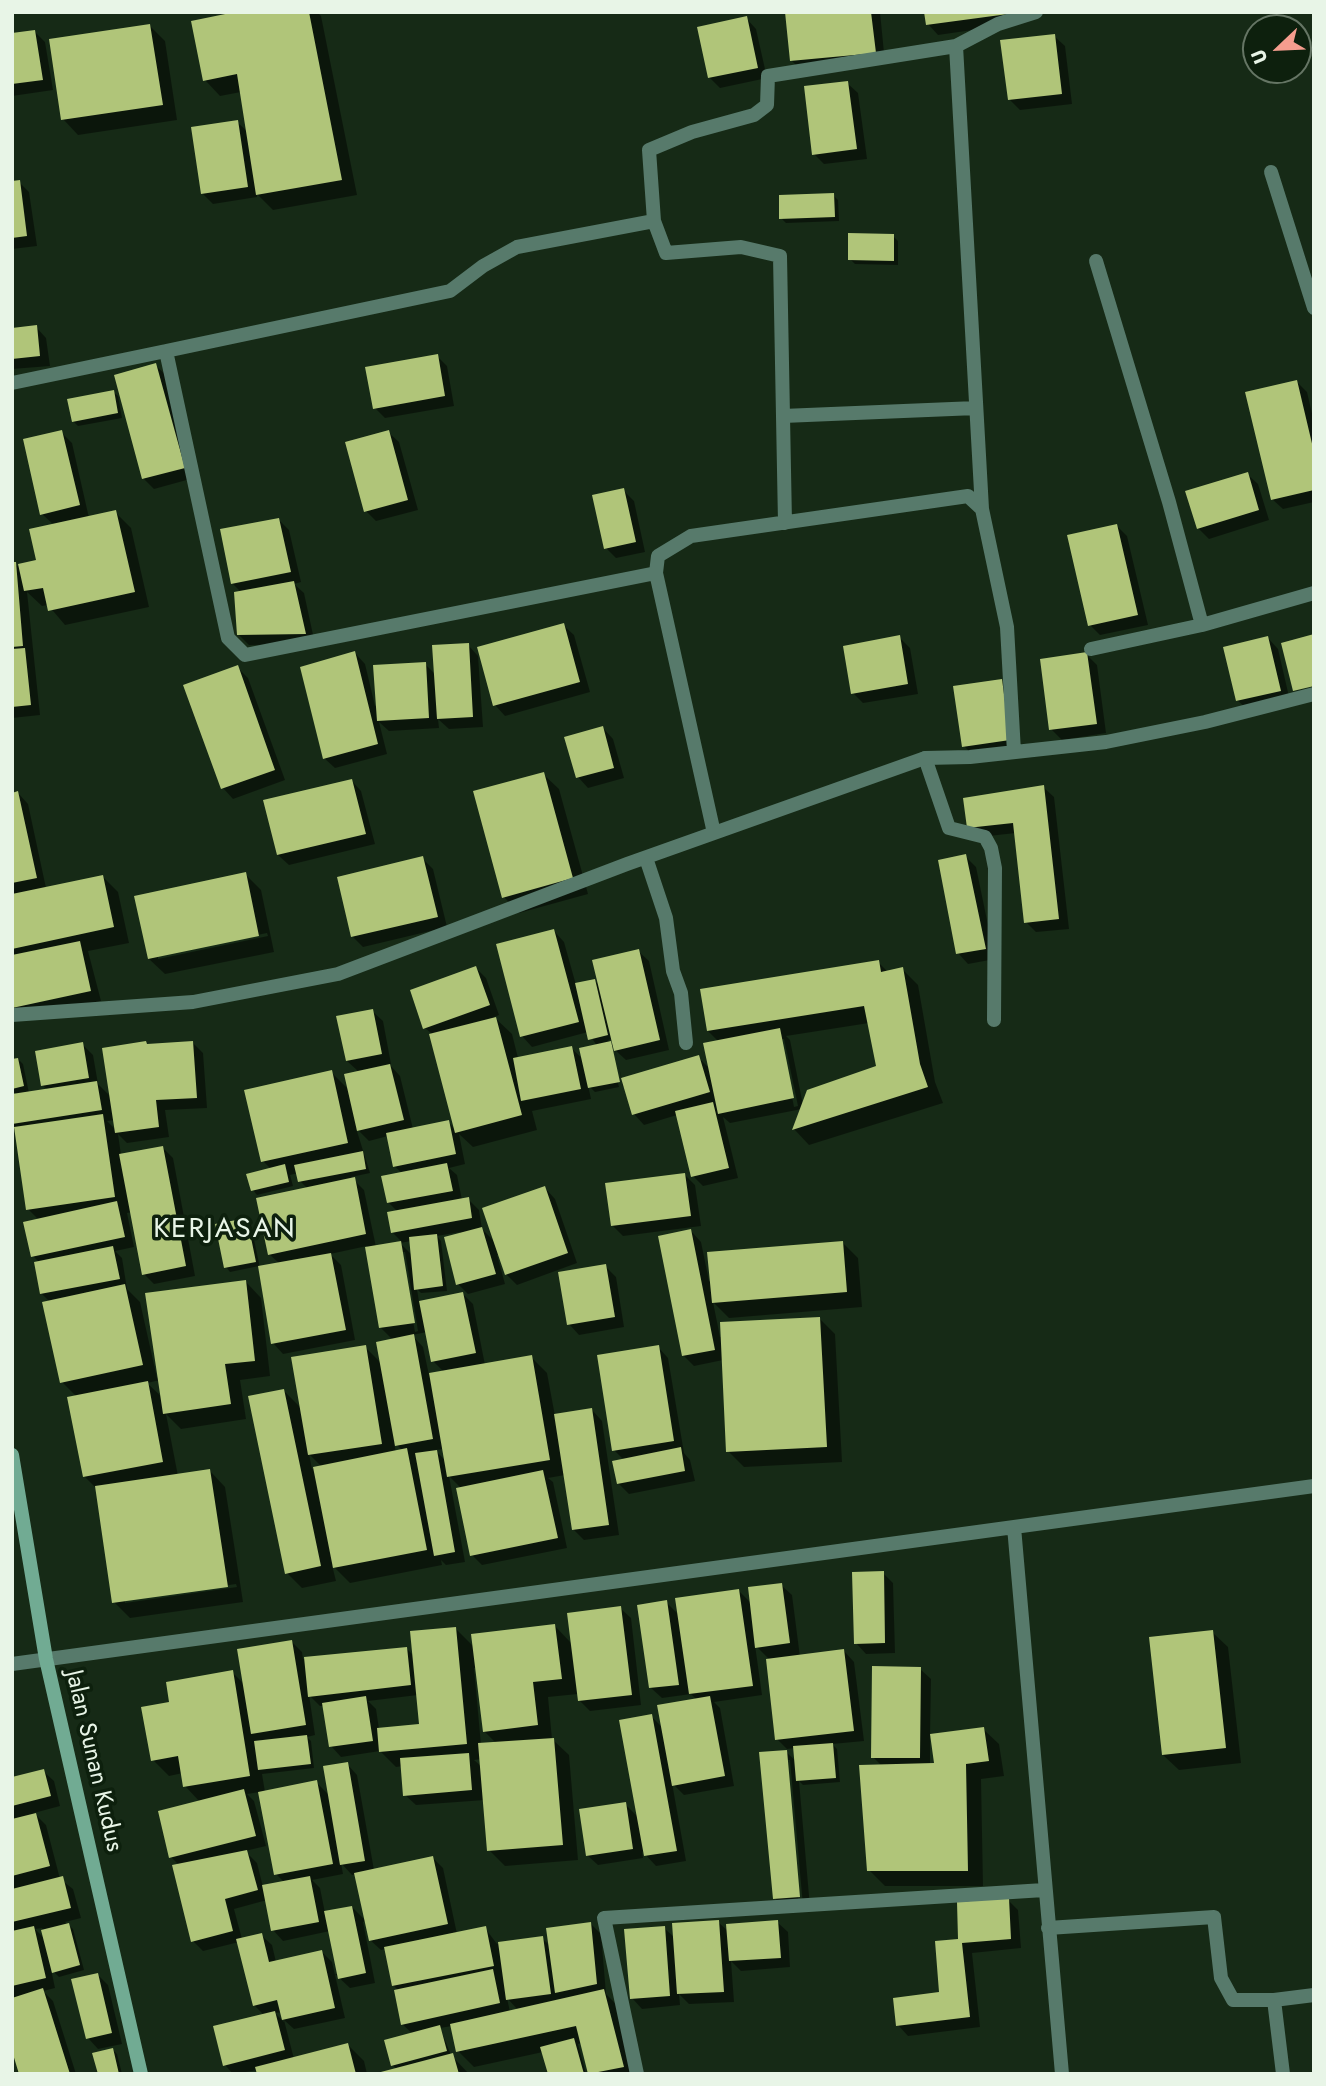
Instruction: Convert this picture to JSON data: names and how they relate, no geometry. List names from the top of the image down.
{
  "streets": {
    "main road": ["Jalan Sunan Kudus"]
  },
  "districts": ["KERJASAN"],
  "north": "bottom left"
}
